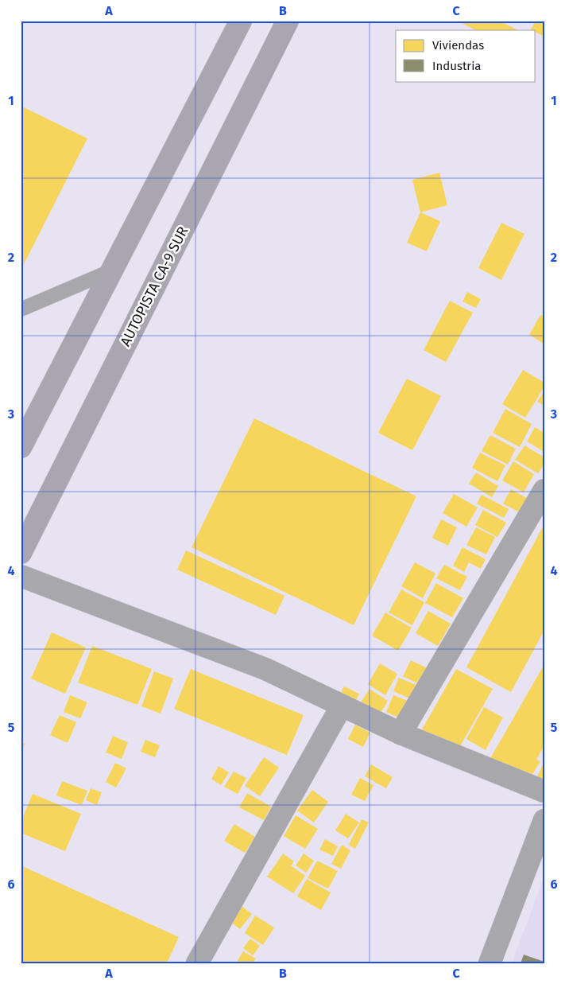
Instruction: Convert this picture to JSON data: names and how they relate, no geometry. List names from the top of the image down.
{
  "streets": {
    "highway": ["AUTOPISTA CA-9 SUR"]
  },
  "legend": ["Viviendas", "Industria"],
  "grid": {
    "columns": ["A", "B", "C"],
    "rows": [
      "1",
      "2",
      "3",
      "4",
      "5",
      "6"
    ]
  }
}
